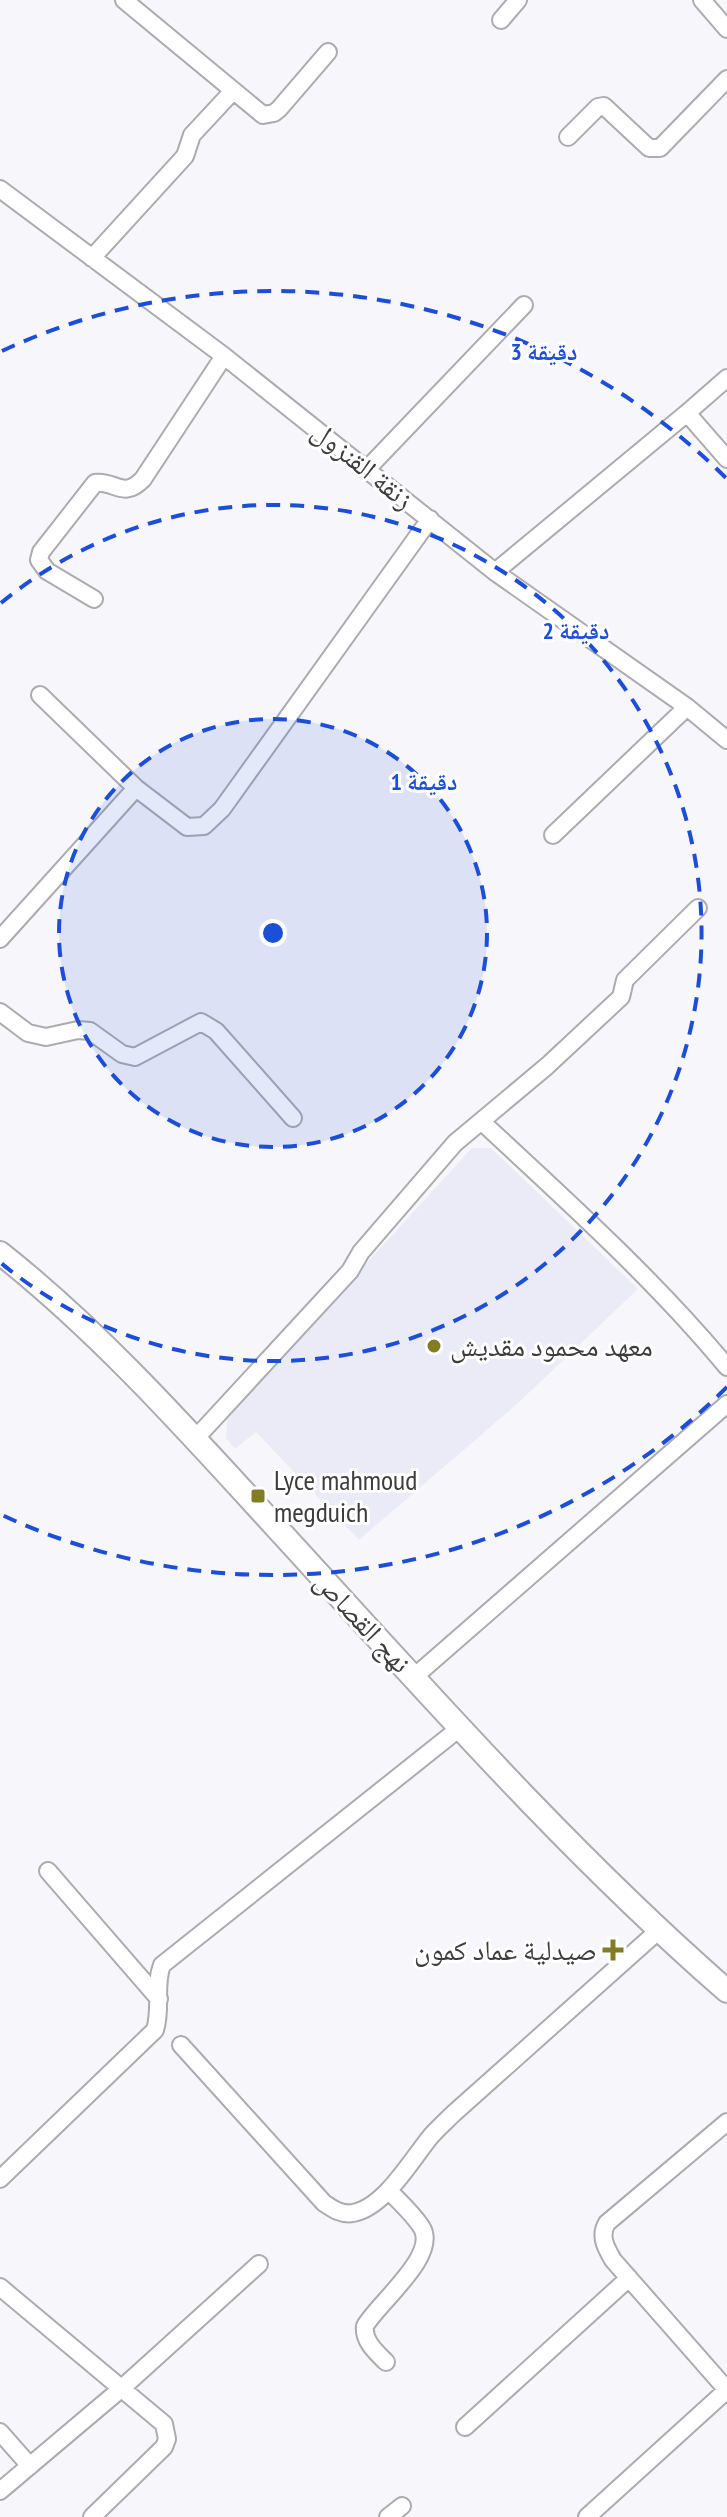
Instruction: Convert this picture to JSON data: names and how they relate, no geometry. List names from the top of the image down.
{
  "streets": {
    "street": ["زنقة القنزول", "نهج القصاص"]
  },
  "places": {
    "other": ["معهد محمود مقديش"],
    "transit": ["Lyce mahmoud megduich"],
    "health": ["صيدلية عماد كمون"]
  },
  "rings": ["3 دقيقة", "2 دقيقة", "1 دقيقة"]
}
